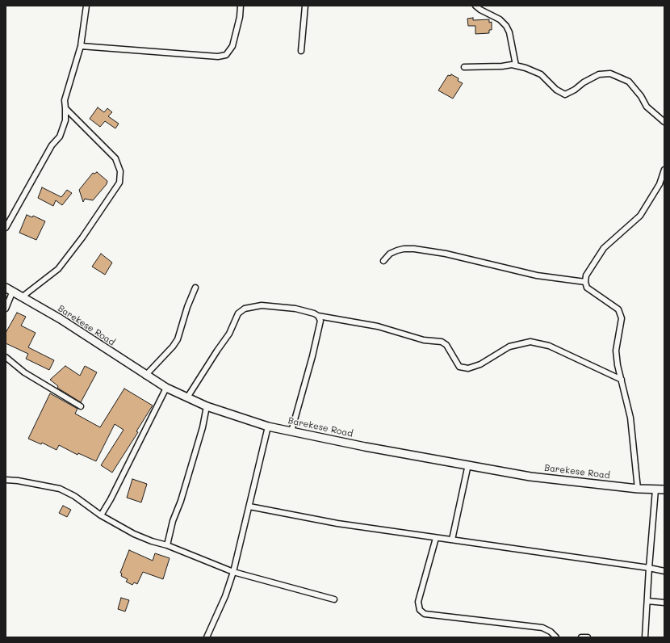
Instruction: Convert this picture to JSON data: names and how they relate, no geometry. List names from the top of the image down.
{
  "streets": {
    "main road": ["Barekese Road"]
  }
}
